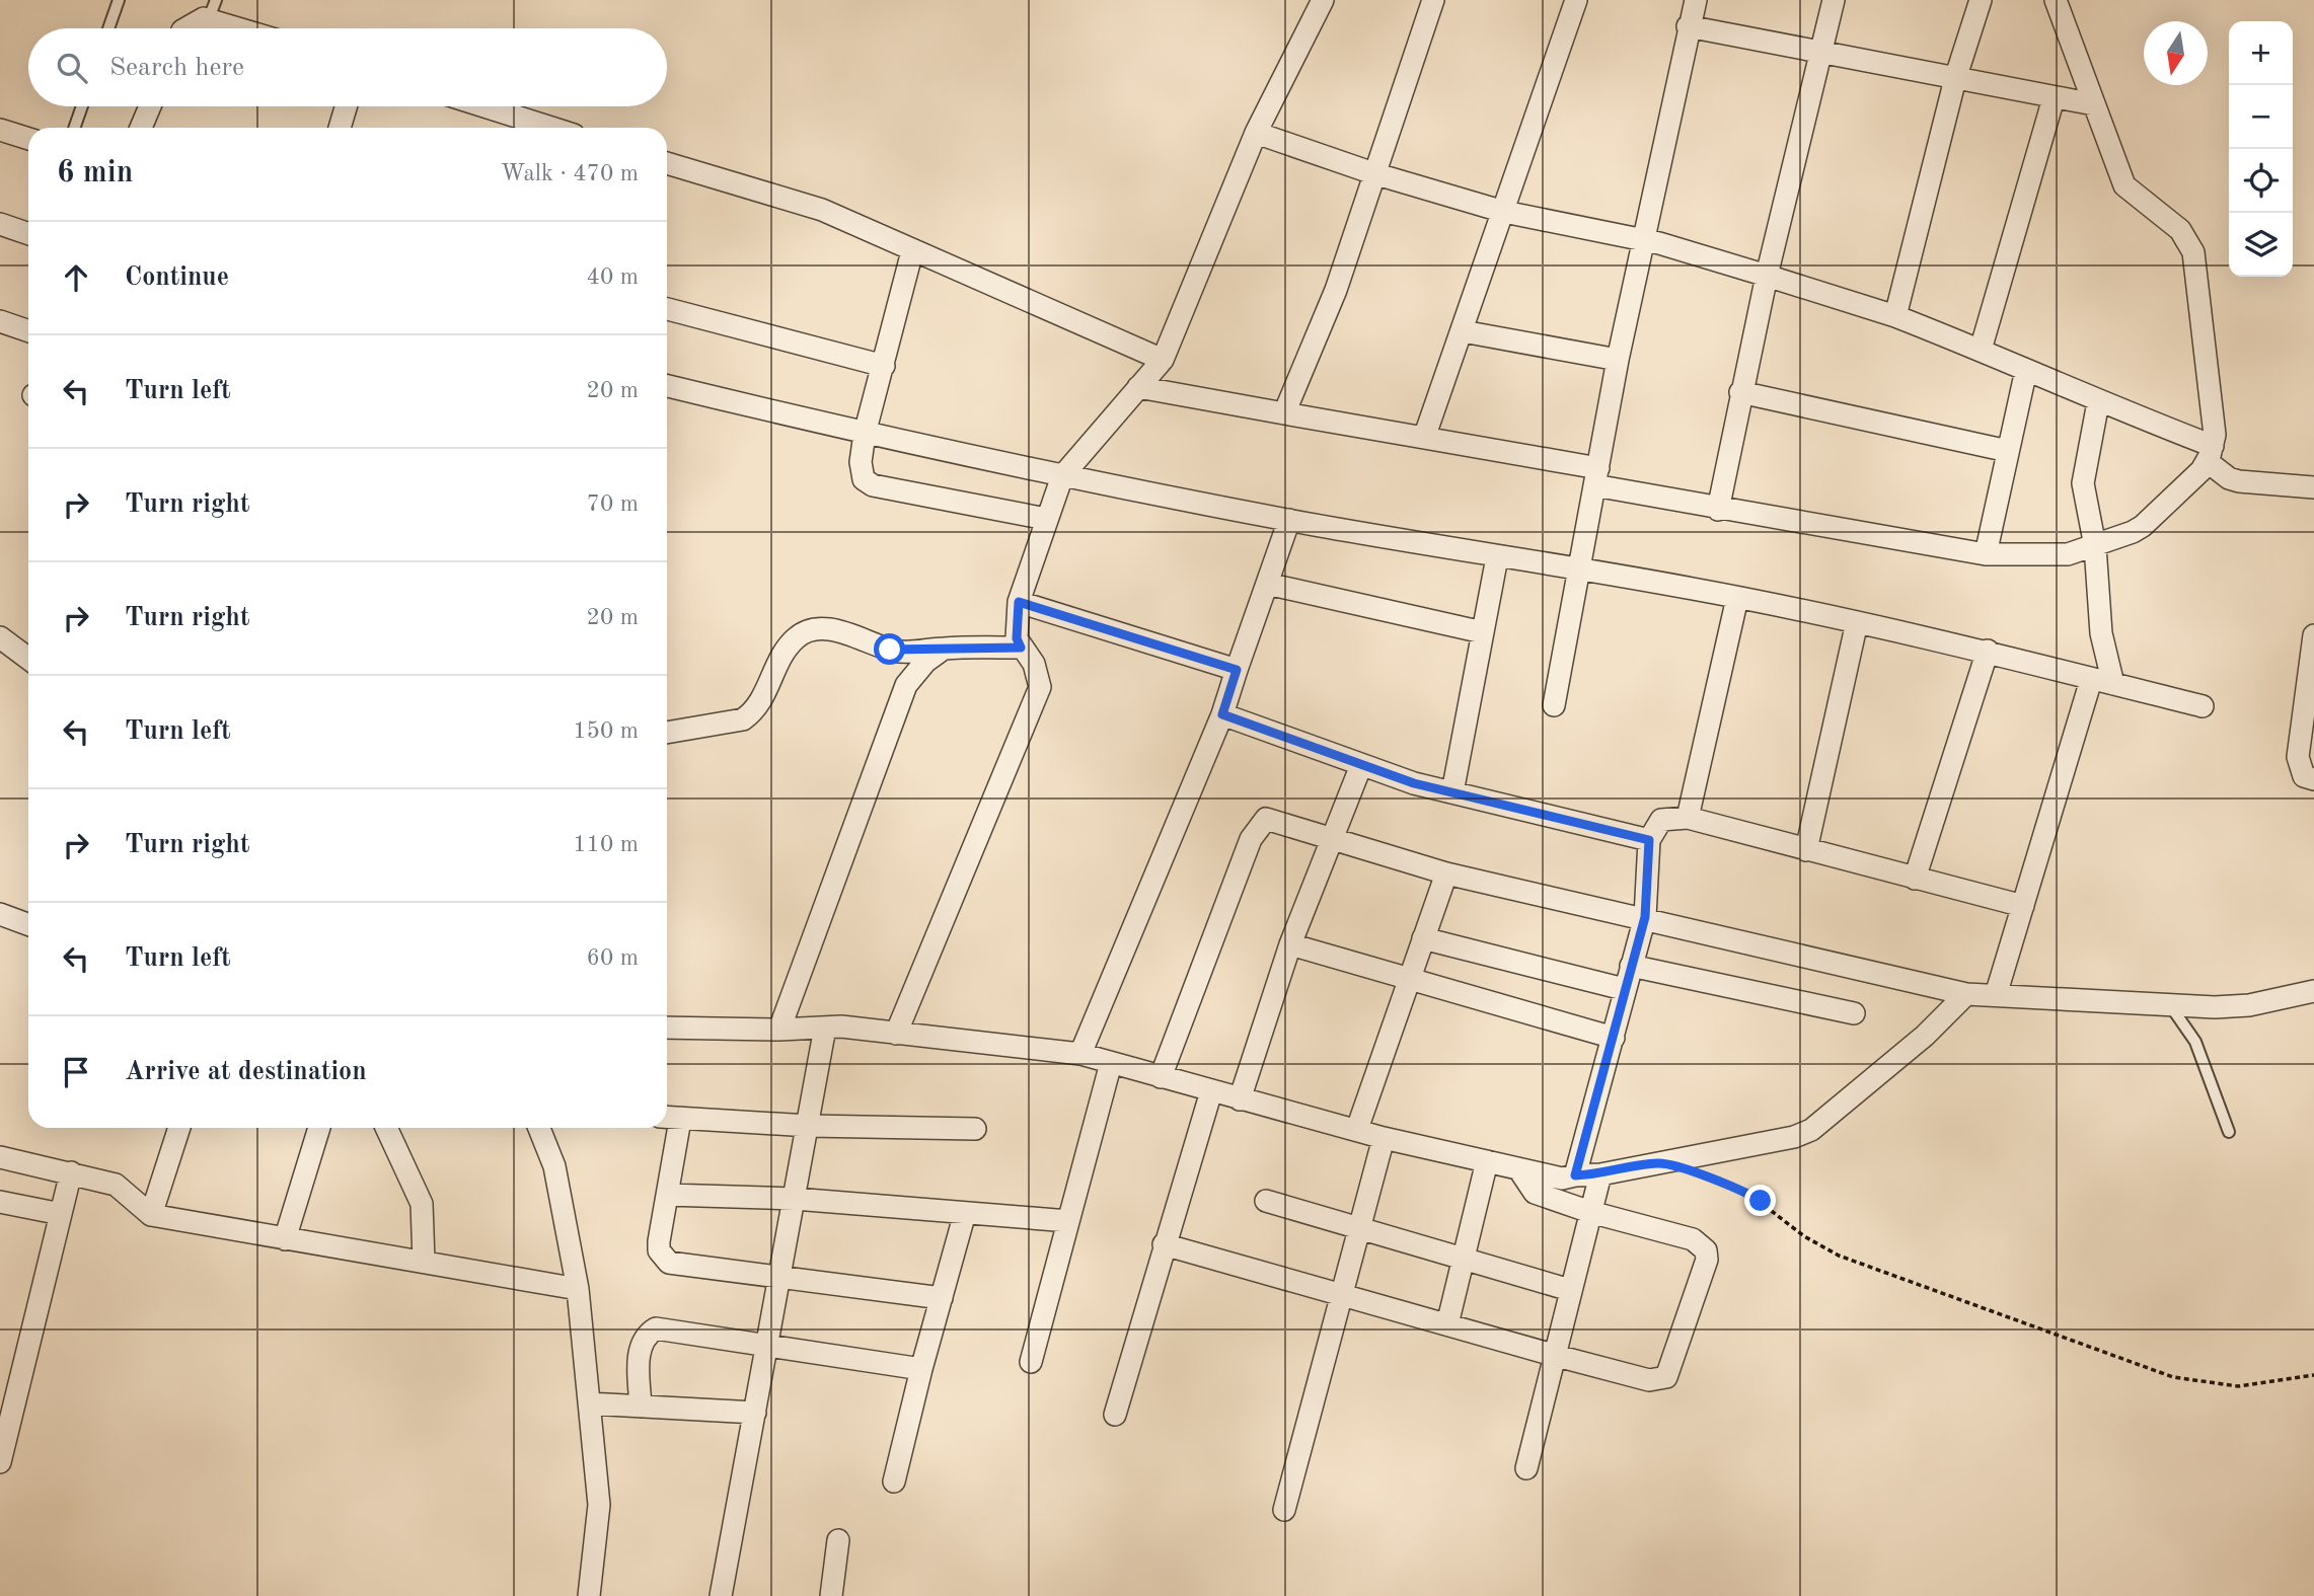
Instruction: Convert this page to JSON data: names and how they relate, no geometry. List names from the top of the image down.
{
  "north": "bottom",
  "page": {
    "map_buttons": ["+", "−"],
    "search": "Search here",
    "heading": ["6 min", "Walk · 470 m"],
    "list": [
      ["Continue", "40 m"],
      ["Turn left", "20 m"],
      ["Turn right", "70 m"],
      ["Turn right", "20 m"],
      ["Turn left", "150 m"],
      ["Turn right", "110 m"],
      ["Turn left", "60 m"],
      "Arrive at destination"
    ]
  }
}
